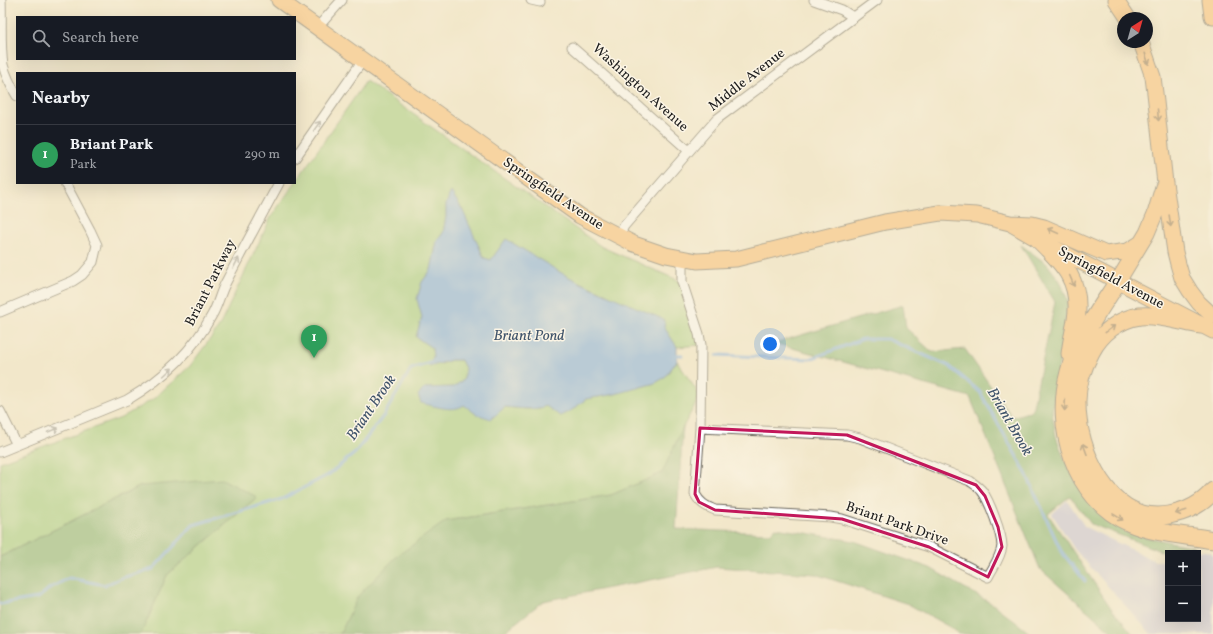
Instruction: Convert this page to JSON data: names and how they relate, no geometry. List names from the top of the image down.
{
  "streets": {
    "main road": ["Springfield Avenue"],
    "street": [
      "Middle Avenue",
      "Washington Avenue",
      "Briant Parkway",
      "Briant Park Drive"
    ]
  },
  "crossings": [
    ["Middle Avenue", "Washington Avenue"],
    ["Middle Avenue", "Springfield Avenue"],
    ["Springfield Avenue", "Briant Park Drive"]
  ],
  "one_way": ["Briant Parkway"],
  "water": ["Briant Pond", "Briant Brook"],
  "north": "top right",
  "page": {
    "search": "Search here",
    "heading": "Nearby",
    "list": [
      {
        "mark": "1",
        "name": "Briant Park",
        "note": "Park",
        "value": "290 m"
      }
    ],
    "pins": "1",
    "map_buttons": ["+", "−"]
  }
}
